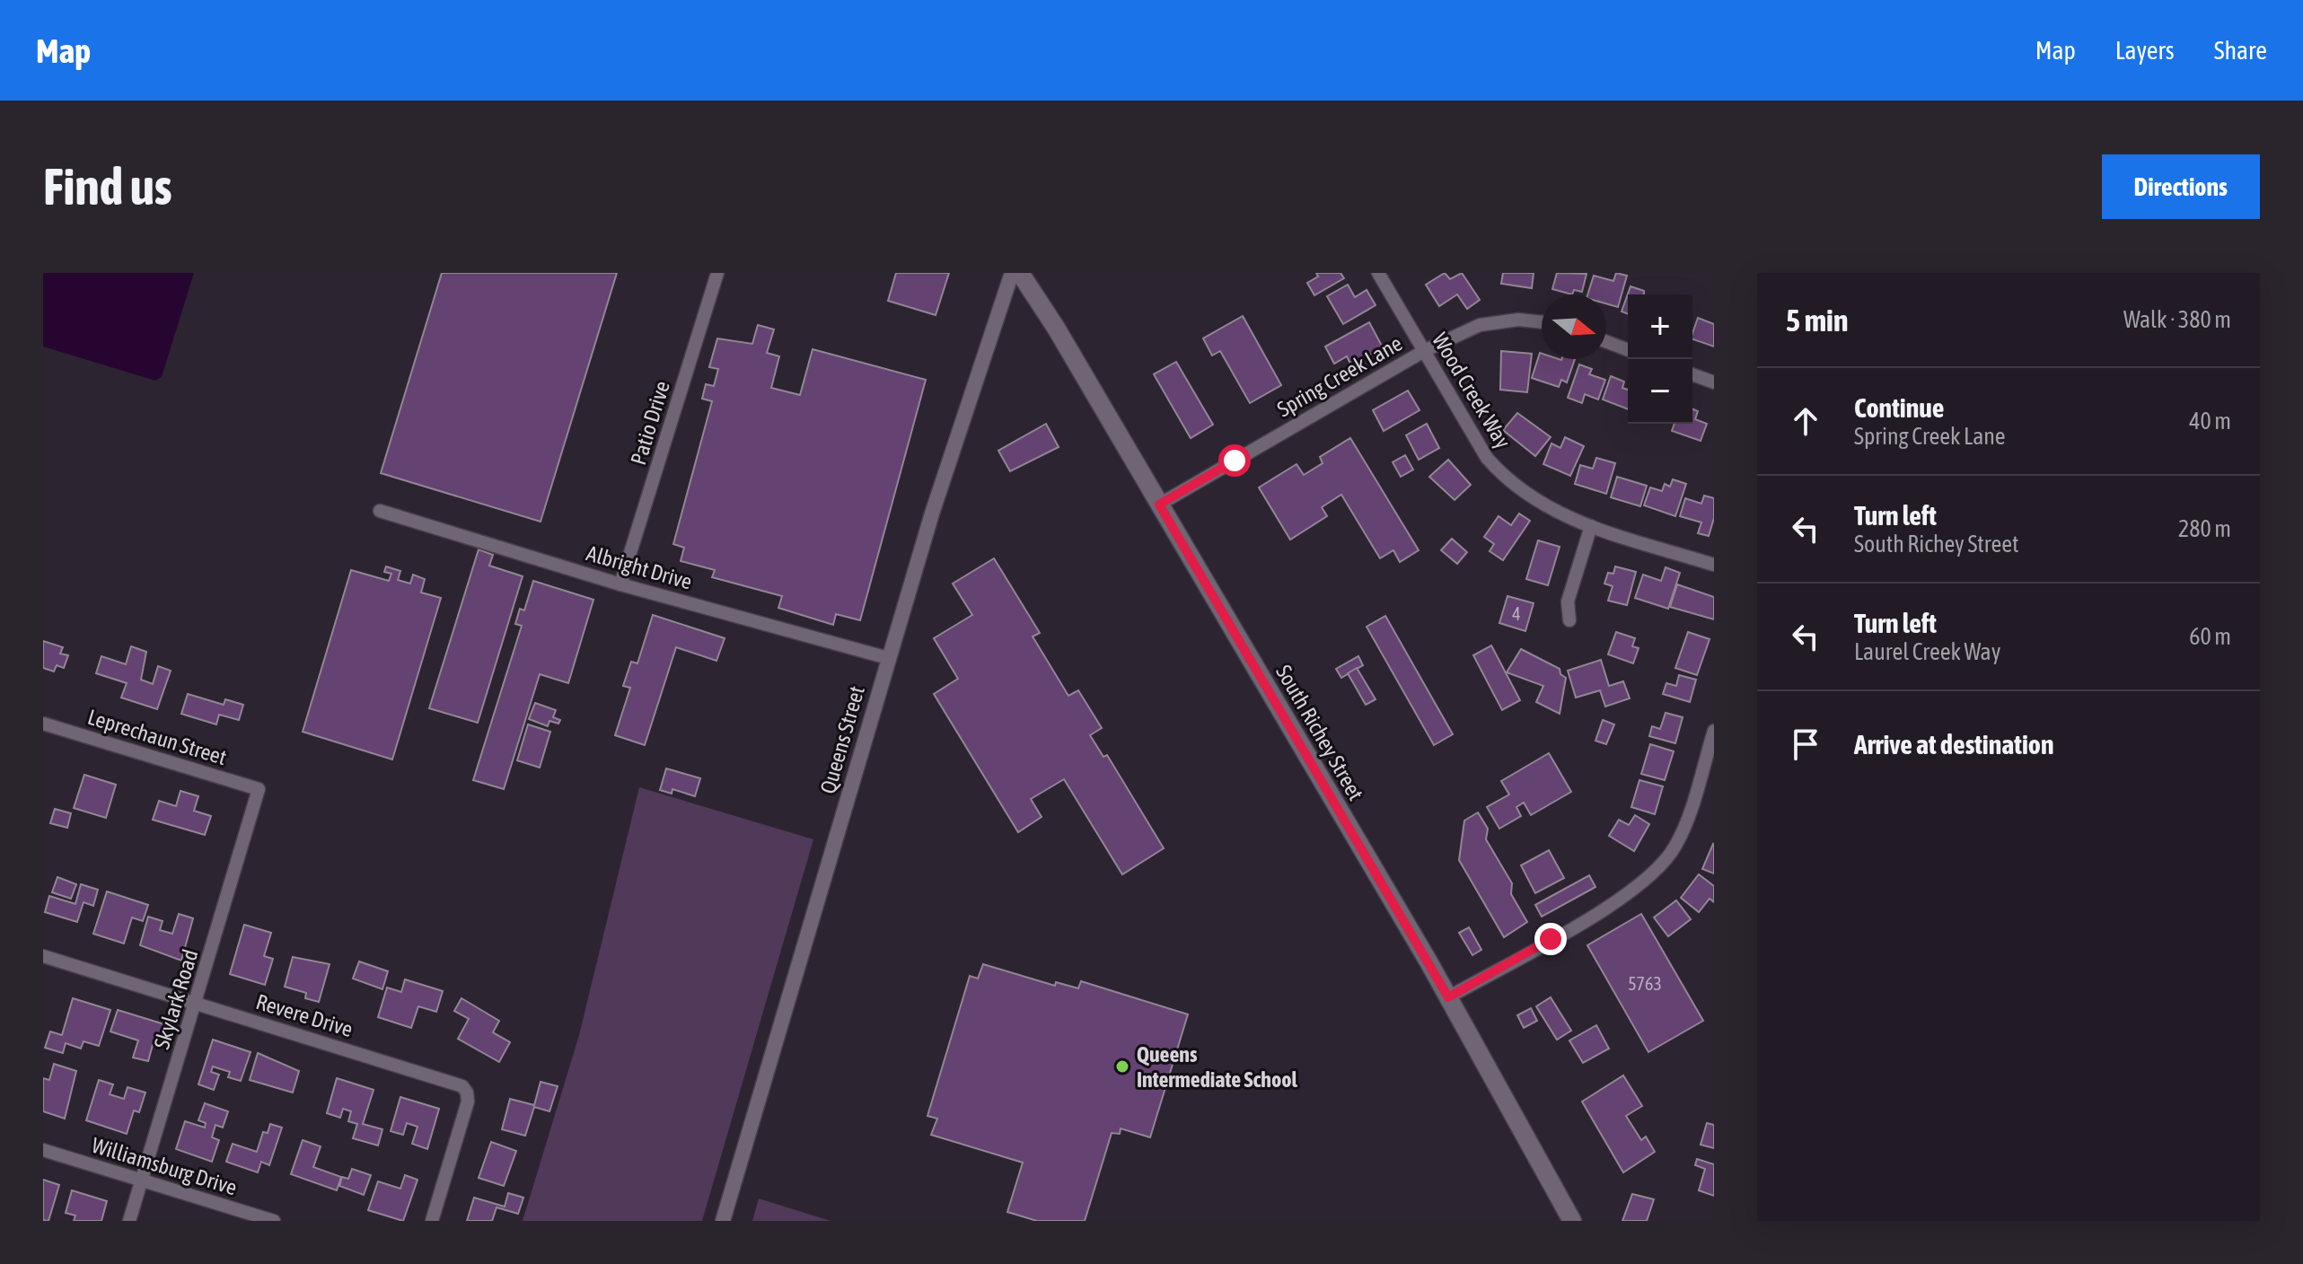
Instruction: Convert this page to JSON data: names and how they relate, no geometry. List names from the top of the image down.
{
  "streets": {
    "main road": ["South Richey Street"],
    "street": [
      "Spring Creek Lane",
      "Wood Creek Way",
      "Patio Drive",
      "Albright Drive",
      "Leprechaun Street",
      "Queens Street",
      "Skylark Road",
      "Revere Drive",
      "Williamsburg Drive"
    ]
  },
  "crossings": [
    ["Spring Creek Lane", "Wood Creek Way"],
    ["Spring Creek Lane", "South Richey Street"],
    ["Patio Drive", "Albright Drive"],
    ["Albright Drive", "Queens Street"],
    ["Leprechaun Street", "Skylark Road"],
    ["Skylark Road", "Revere Drive"],
    ["Skylark Road", "Williamsburg Drive"]
  ],
  "places": ["Queens Intermediate School"],
  "house_numbers": ["4", "5763"],
  "north": "right",
  "page": {
    "header": "Map",
    "nav": ["Map", "Layers", "Share"],
    "buttons": "Directions",
    "title": "Find us",
    "heading": ["5 min", "Walk · 380 m"],
    "map_buttons": ["+", "−"],
    "list": [
      ["Continue", "Spring Creek Lane", "40 m"],
      ["Turn left", "South Richey Street", "280 m"],
      ["Turn left", "Laurel Creek Way", "60 m"],
      "Arrive at destination"
    ]
  }
}
